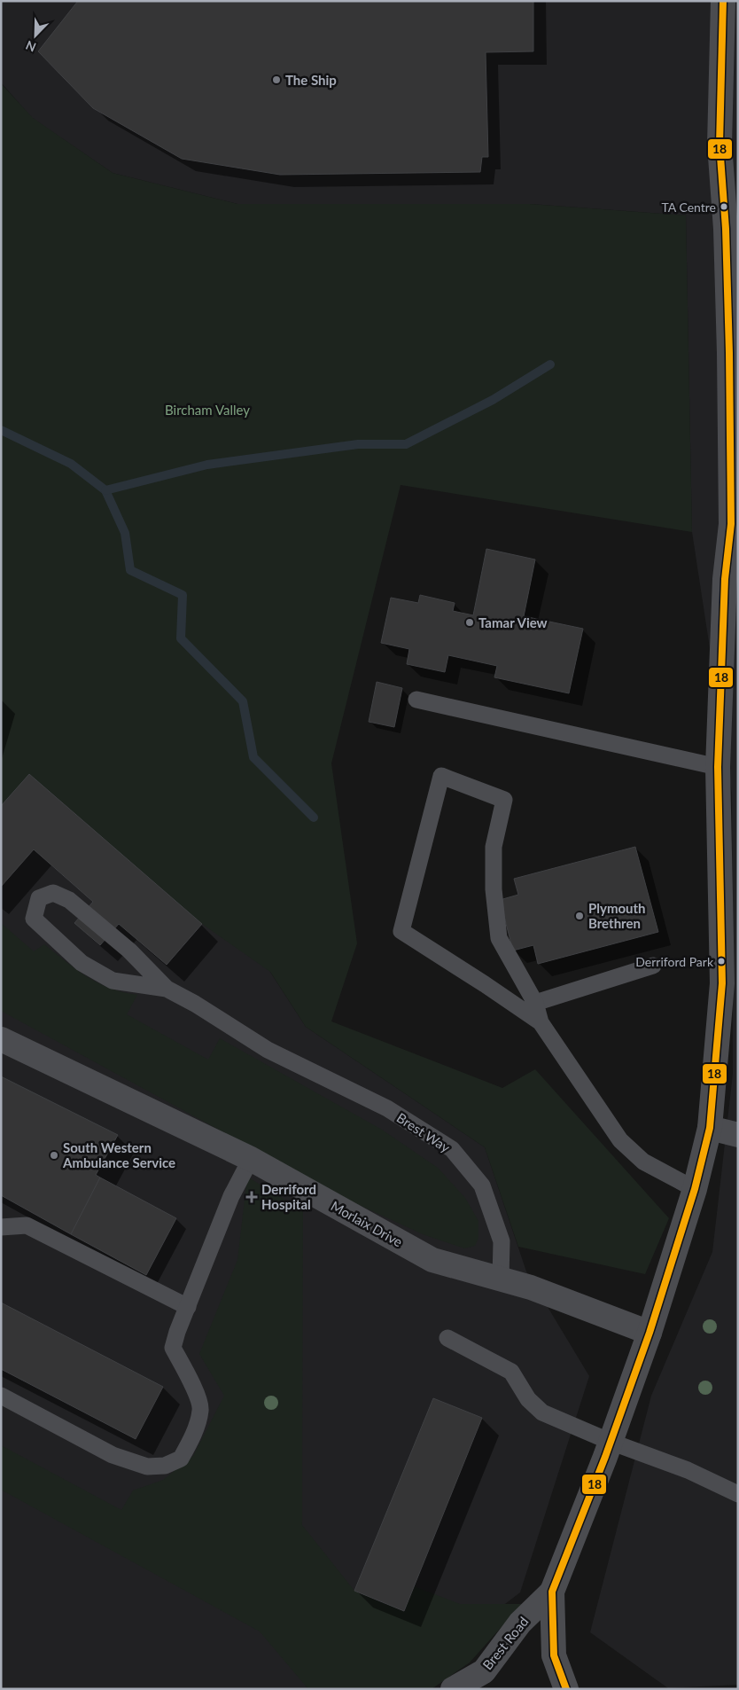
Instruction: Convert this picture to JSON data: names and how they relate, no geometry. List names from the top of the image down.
{
  "streets": {
    "street": ["Morlaix Drive", "Brest Road"],
    "lane": ["Brest Way"]
  },
  "crossings": [
    ["Brest Way", "Morlaix Drive"],
    ["Morlaix Drive", "Brest Road"]
  ],
  "parks": ["Bircham Valley"],
  "places": {
    "other": [
      "The Ship",
      "TA Centre",
      "Tamar View",
      "Plymouth Brethren",
      "Derriford Park",
      "South Western Ambulance Service"
    ],
    "health": ["Derriford Hospital"]
  },
  "lines": ["transit line 18"],
  "north": "bottom left"
}
